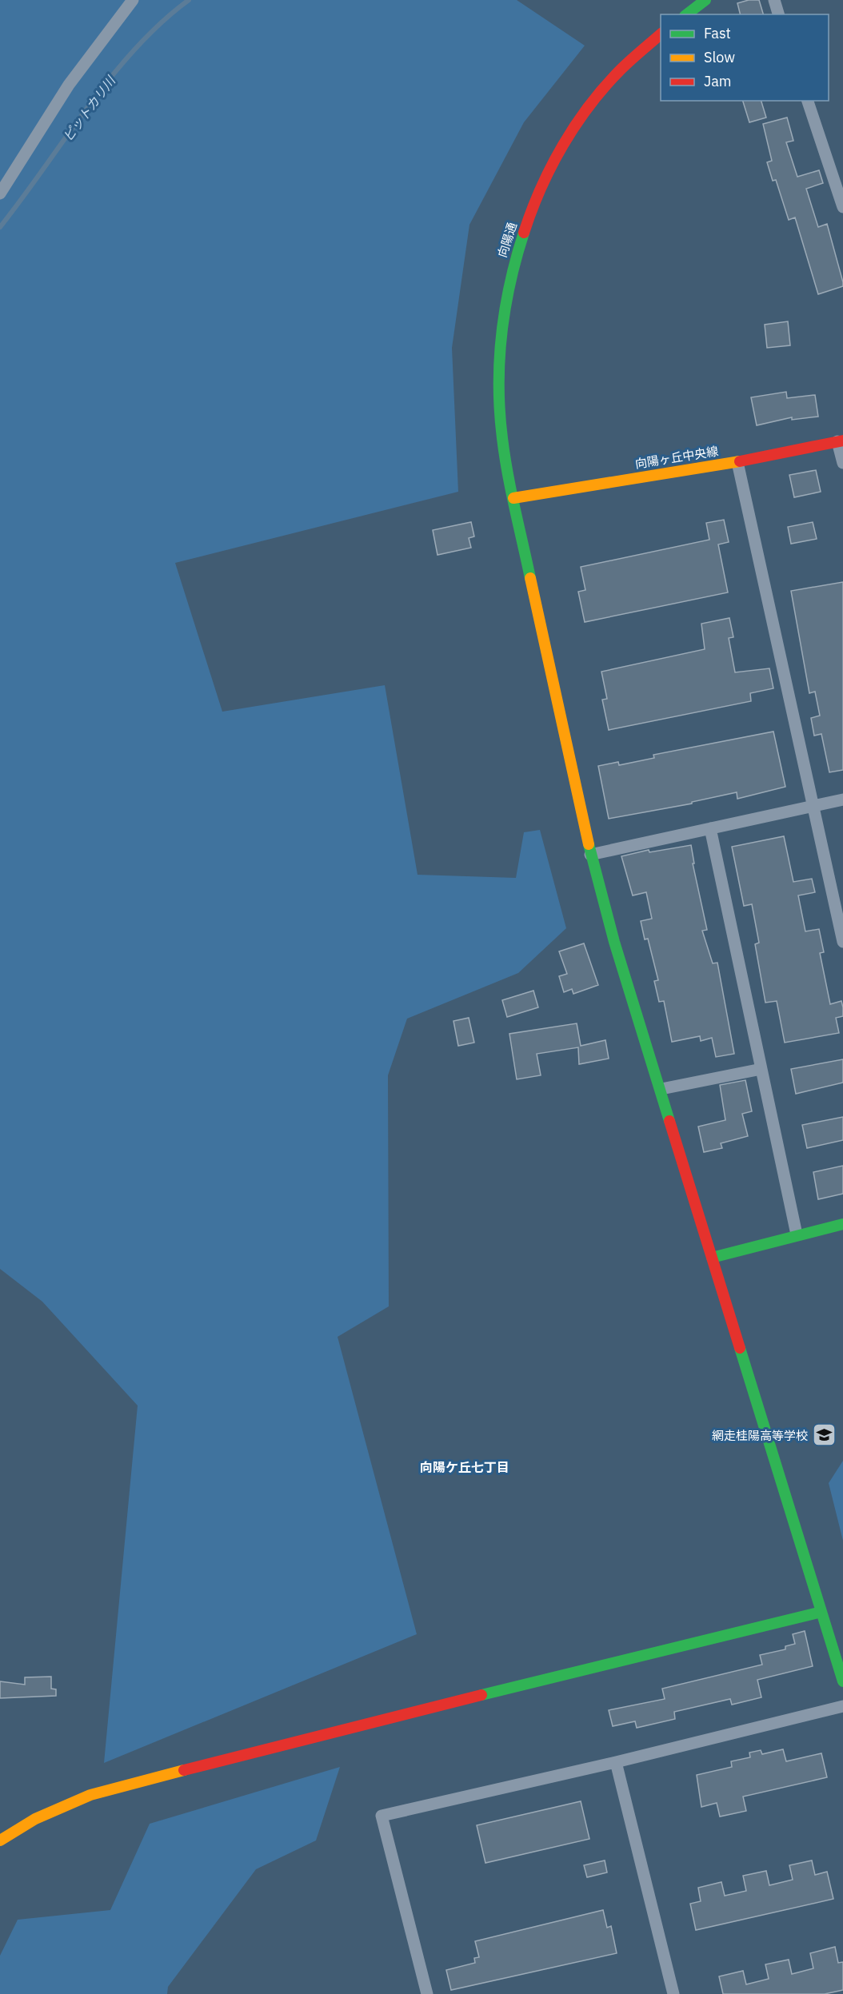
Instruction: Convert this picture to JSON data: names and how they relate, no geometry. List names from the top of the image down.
{
  "streets": {
    "street": ["向陽通", "向陽ヶ丘中央線"]
  },
  "crossings": [
    ["向陽通", "向陽ヶ丘中央線"]
  ],
  "districts": ["向陽ケ丘七丁目"],
  "water": ["ピットカリ川"],
  "places": {
    "school or university": ["網走桂陽高等学校"]
  },
  "legend": ["Fast", "Slow", "Jam"]
}
